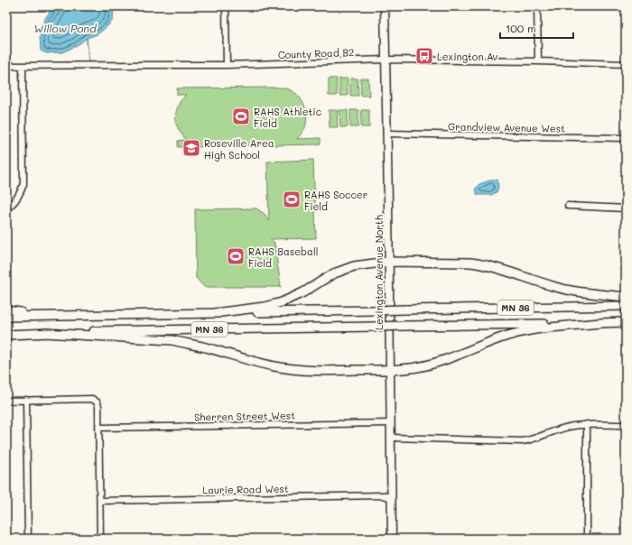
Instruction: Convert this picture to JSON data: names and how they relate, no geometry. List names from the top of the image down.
{
  "streets": {
    "highway": ["MN 36"],
    "main road": ["Lexington Avenue North"],
    "street": [
      "County Road B2",
      "Grandview Avenue West",
      "Sherren Street West",
      "Laurie Road West"
    ]
  },
  "crossings": [
    ["County Road B2", "Lexington Avenue North"],
    ["Grandview Avenue West", "Lexington Avenue North"],
    ["Lexington Avenue North", "Sherren Street West"],
    ["Lexington Avenue North", "Laurie Road West"]
  ],
  "water": ["Willow Pond"],
  "places": {
    "bus stop": ["Lexington Av"],
    "sports": ["RAHS Athletic Field", "RAHS Soccer Field", "RAHS Baseball Field"],
    "school or university": ["Roseville Area High School"]
  },
  "scale_bar": "100 m"
}
